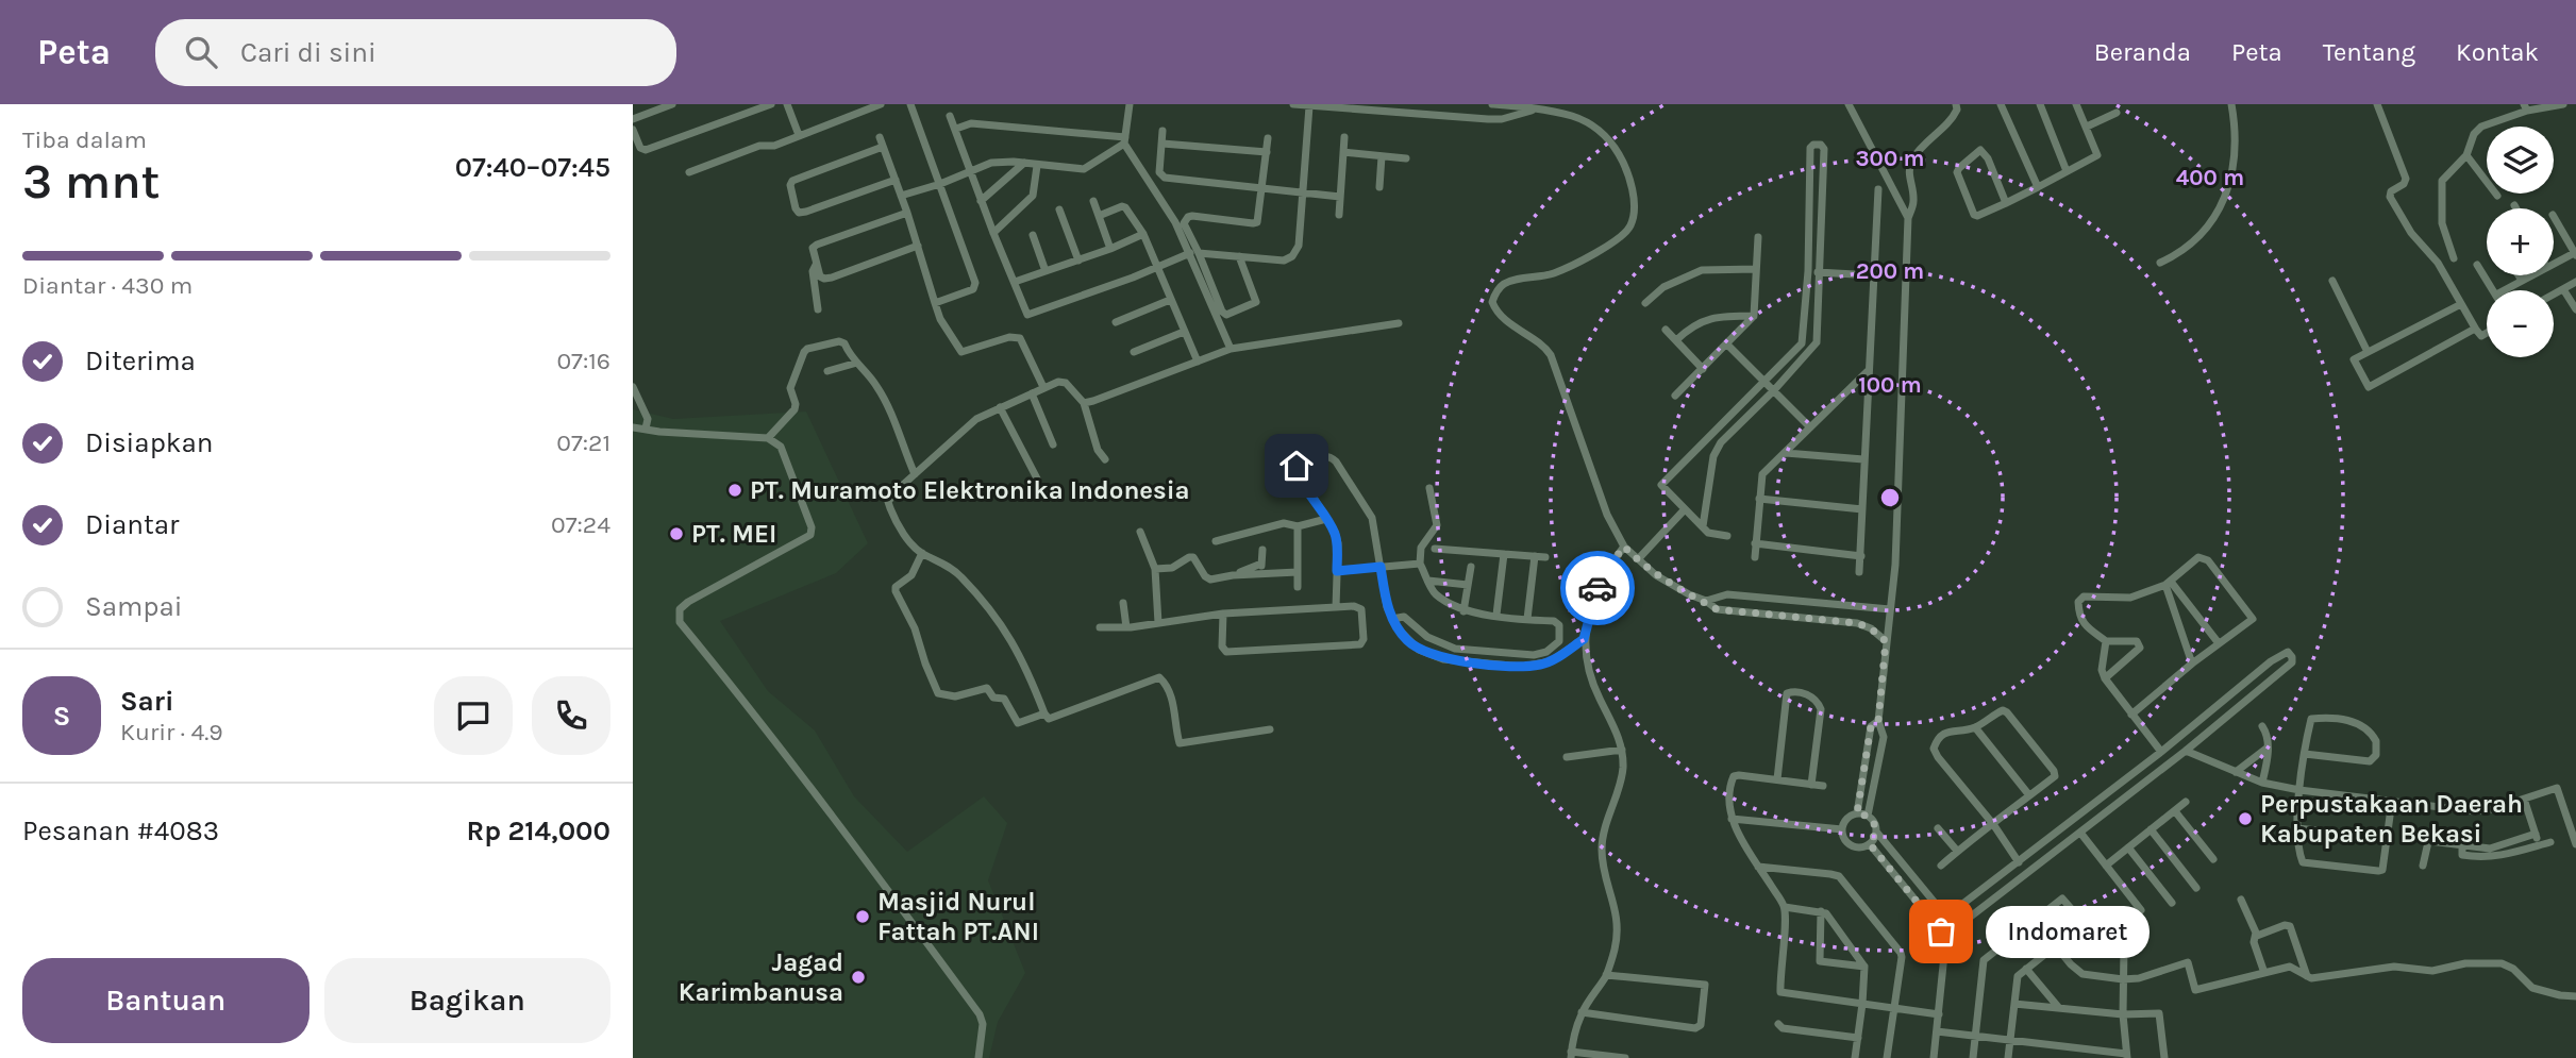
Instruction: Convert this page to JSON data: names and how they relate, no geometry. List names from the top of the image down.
{
  "places": [
    "PT. Muramoto Elektronika Indonesia",
    "PT. MEI",
    "Perpustakaan Daerah Kabupaten Bekasi",
    "Masjid Nurul Fattah PT.ANI",
    "Indomaret",
    "Jagad Karimbanusa"
  ],
  "page": {
    "header": "Peta",
    "search": "Cari di sini",
    "nav": [
      "Beranda",
      "Peta",
      "Tentang",
      "Kontak"
    ],
    "heading": ["3 mnt", "Tiba dalam", "07:40–07:45"],
    "panel": [
      "Sari",
      "Kurir · 4.9",
      "Pesanan #4083",
      "Rp 214,000"
    ],
    "map_buttons": ["+", "−"],
    "bar": "Diantar · 430 m",
    "list": [
      ["Diterima", "07:16"],
      ["Disiapkan", "07:21"],
      ["Diantar", "07:24"],
      "Sampai"
    ],
    "round": "S",
    "bubble": "Indomaret",
    "buttons": ["Bantuan", "Bagikan"]
  },
  "rings": [
    "300 m",
    "400 m",
    "200 m",
    "100 m"
  ]
}
